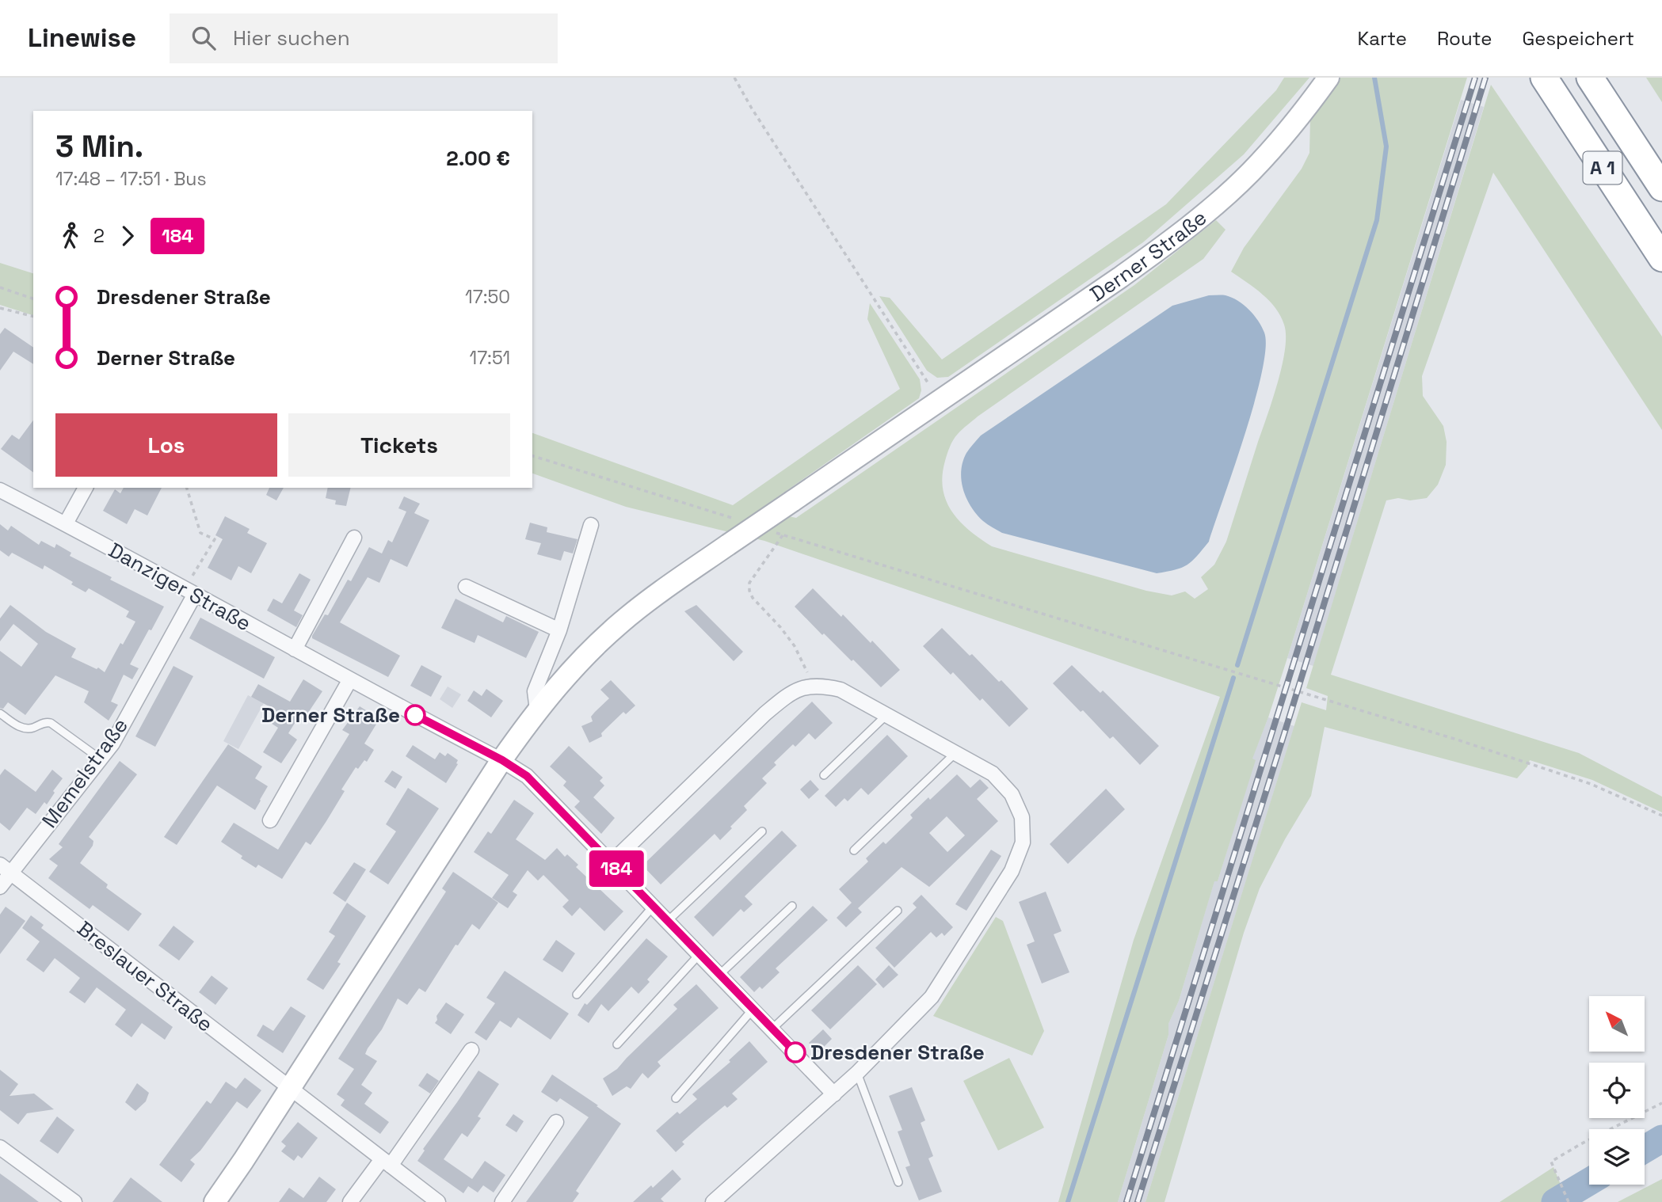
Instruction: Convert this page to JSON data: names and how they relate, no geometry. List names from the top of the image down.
{
  "streets": {
    "highway": ["A 1"],
    "street": [
      "Derner Straße",
      "Danziger Straße",
      "Memelstraße",
      "Breslauer Straße"
    ]
  },
  "crossings": [
    ["Derner Straße", "Danziger Straße"],
    ["Derner Straße", "Breslauer Straße"],
    ["Danziger Straße", "Memelstraße"],
    ["Memelstraße", "Breslauer Straße"]
  ],
  "places": ["Derner Straße", "Dresdener Straße"],
  "lines": ["bus line 184"],
  "north": "top left",
  "page": {
    "header": "Linewise",
    "search": "Hier suchen",
    "nav": ["Karte", "Route", "Gespeichert"],
    "on_map": "184",
    "heading": ["3 Min.", "17:48 – 17:51 · Bus", "2.00 €"],
    "legs": ["2", "184"],
    "list": [
      {
        "name": "Dresdener Straße",
        "value": "17:50"
      },
      {
        "name": "Derner Straße",
        "value": "17:51"
      }
    ],
    "buttons": ["Los", "Tickets"]
  }
}
